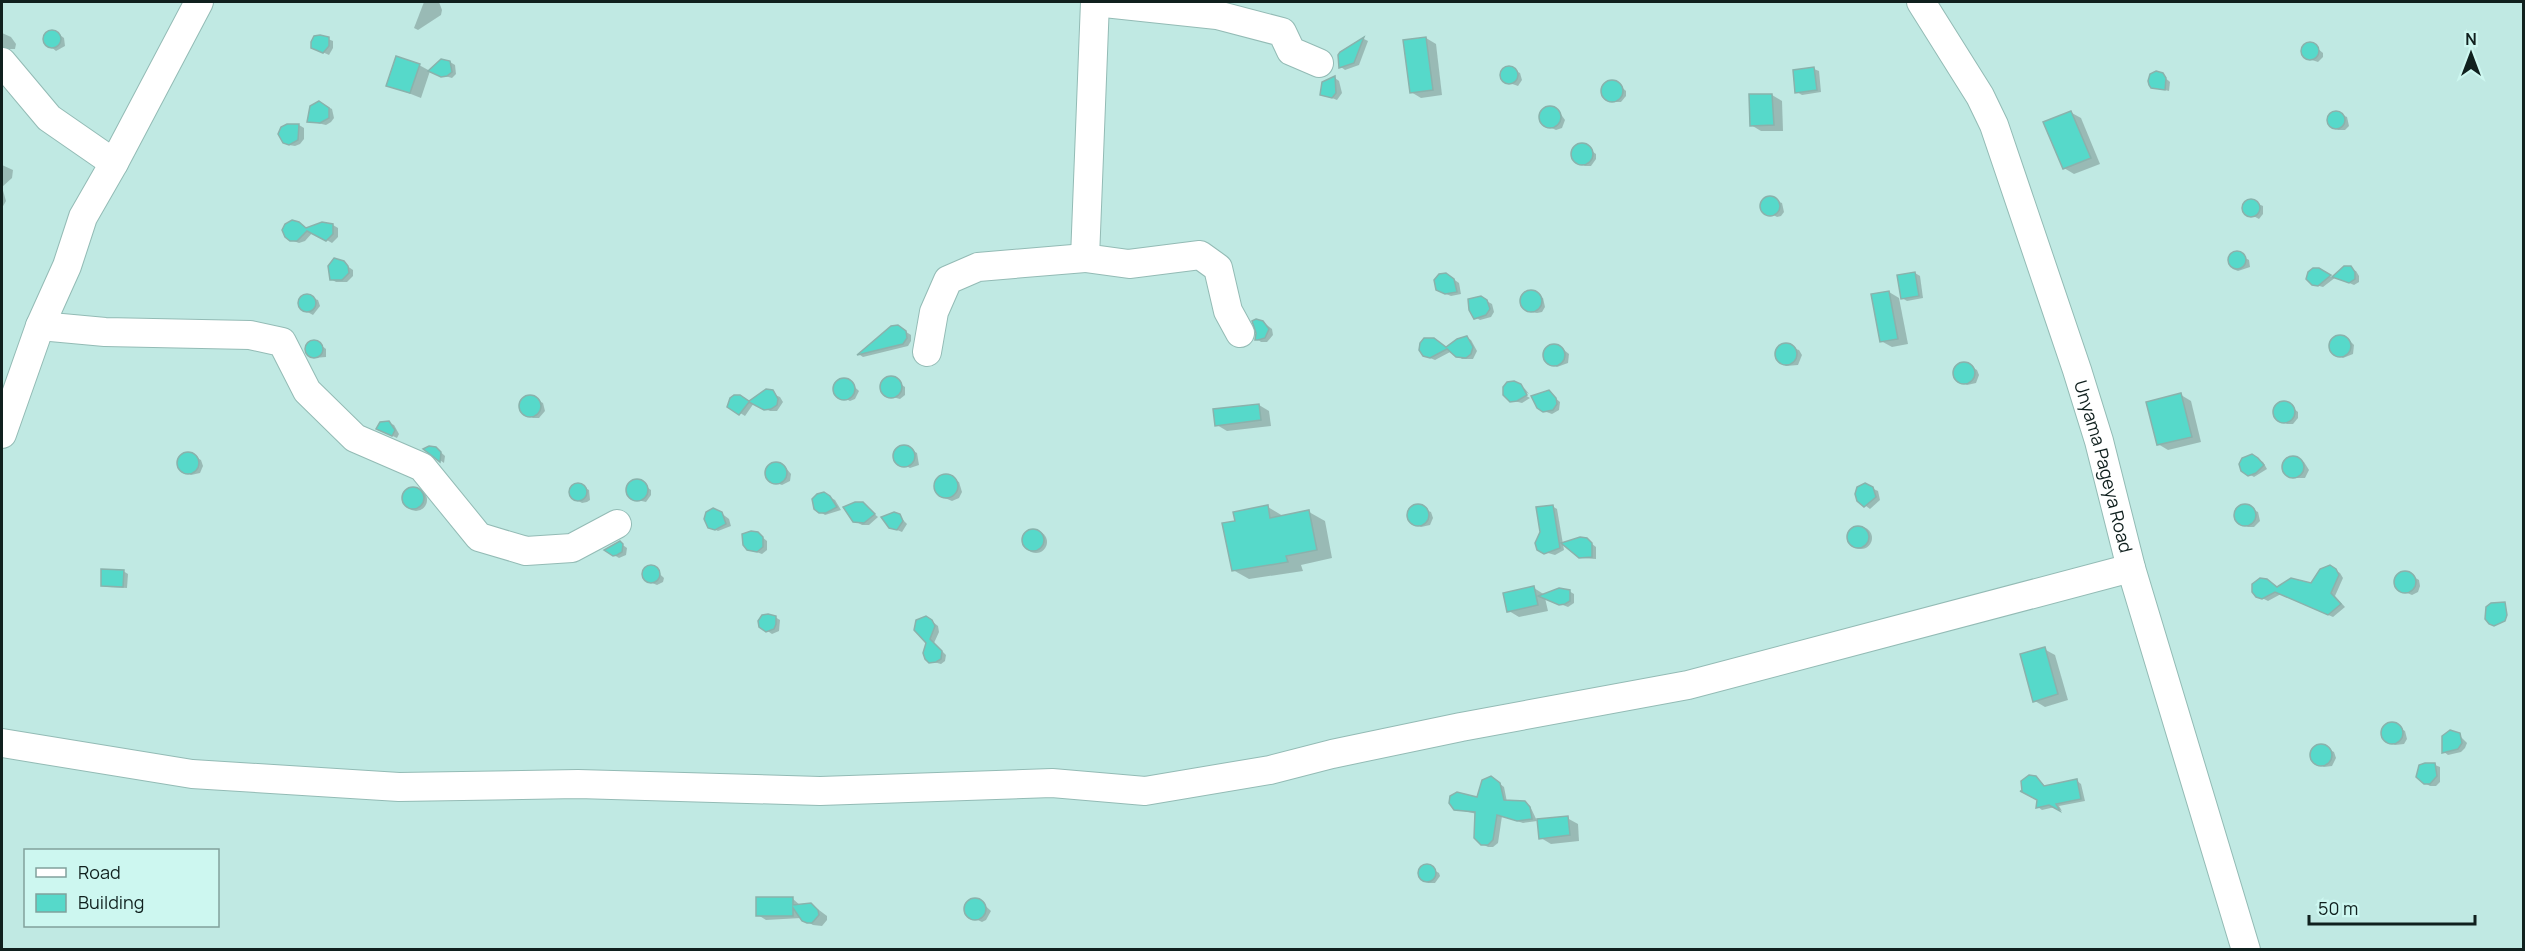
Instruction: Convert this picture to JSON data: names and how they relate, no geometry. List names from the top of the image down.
{
  "streets": {
    "street": ["Unyama Pageya Road"]
  },
  "legend": ["Road", "Building"],
  "scale_bar": "50 m",
  "north": "top"
}
